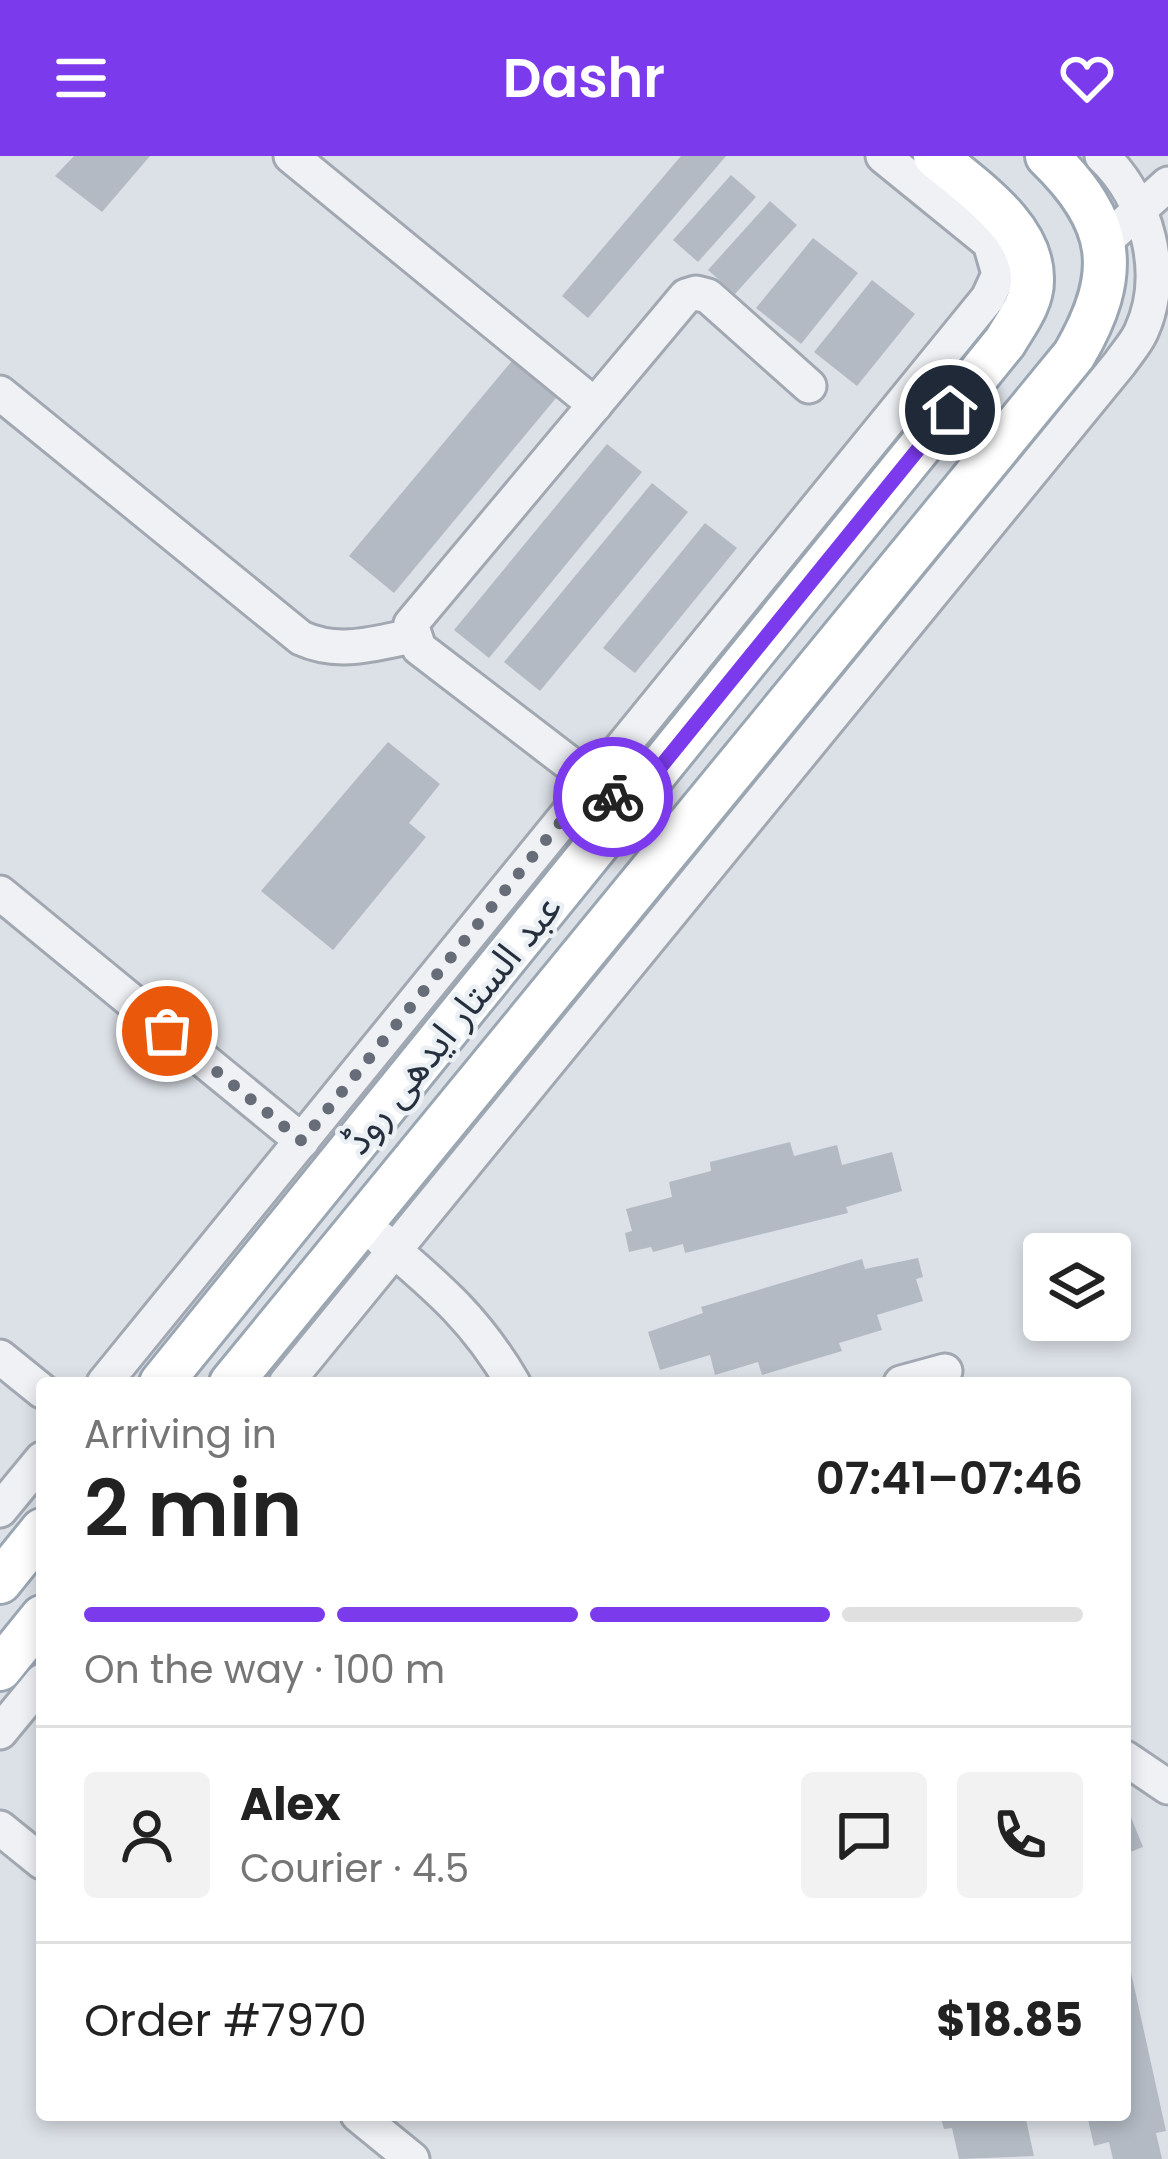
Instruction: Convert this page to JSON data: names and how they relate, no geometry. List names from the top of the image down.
{
  "streets": {
    "main road": ["عبد الستار ایدھی روڈ"]
  },
  "page": {
    "header": "Dashr",
    "heading": ["2 min", "Arriving in", "07:41–07:46"],
    "panel": [
      "Alex",
      "Courier · 4.5",
      "Order #7970",
      "$18.85"
    ],
    "bar": "On the way · 100 m"
  }
}
